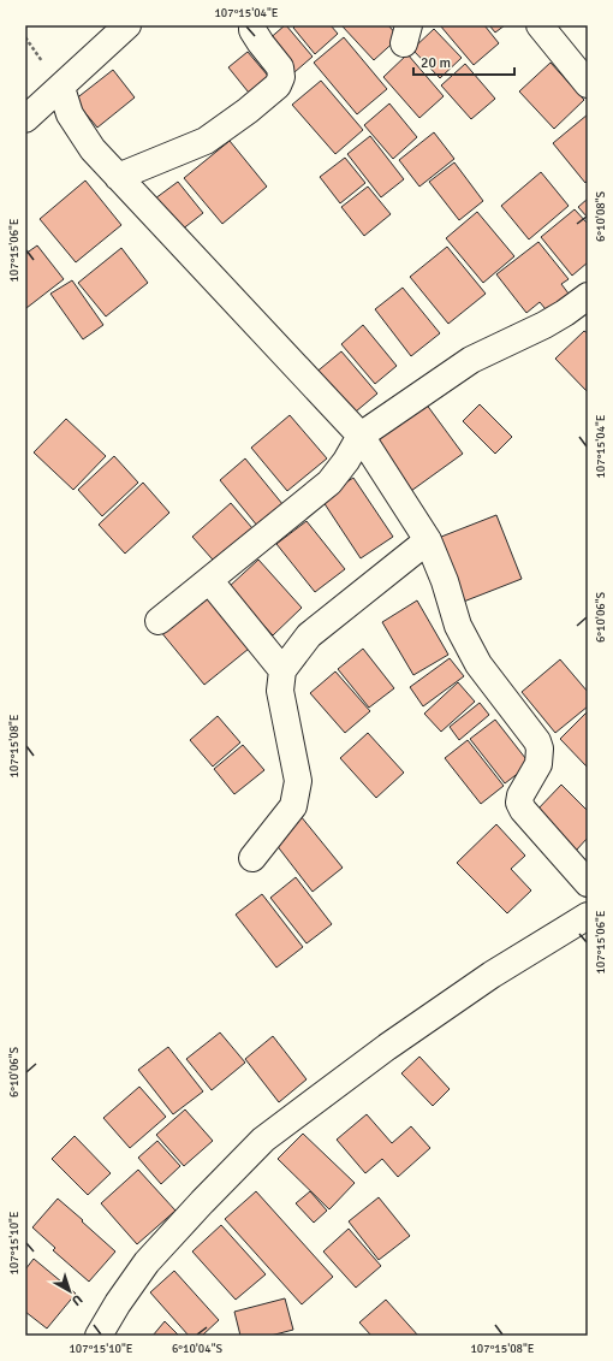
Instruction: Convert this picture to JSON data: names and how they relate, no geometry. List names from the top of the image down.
{
  "scale_bar": "20 m",
  "north": "bottom right",
  "coordinates": [
    "107°15'04\"E",
    "6°10'08\"S",
    "107°15'06\"E",
    "6°10'06\"S",
    "107°15'08\"E",
    "107°15'10\"E",
    "6°10'04\"S"
  ]
}
